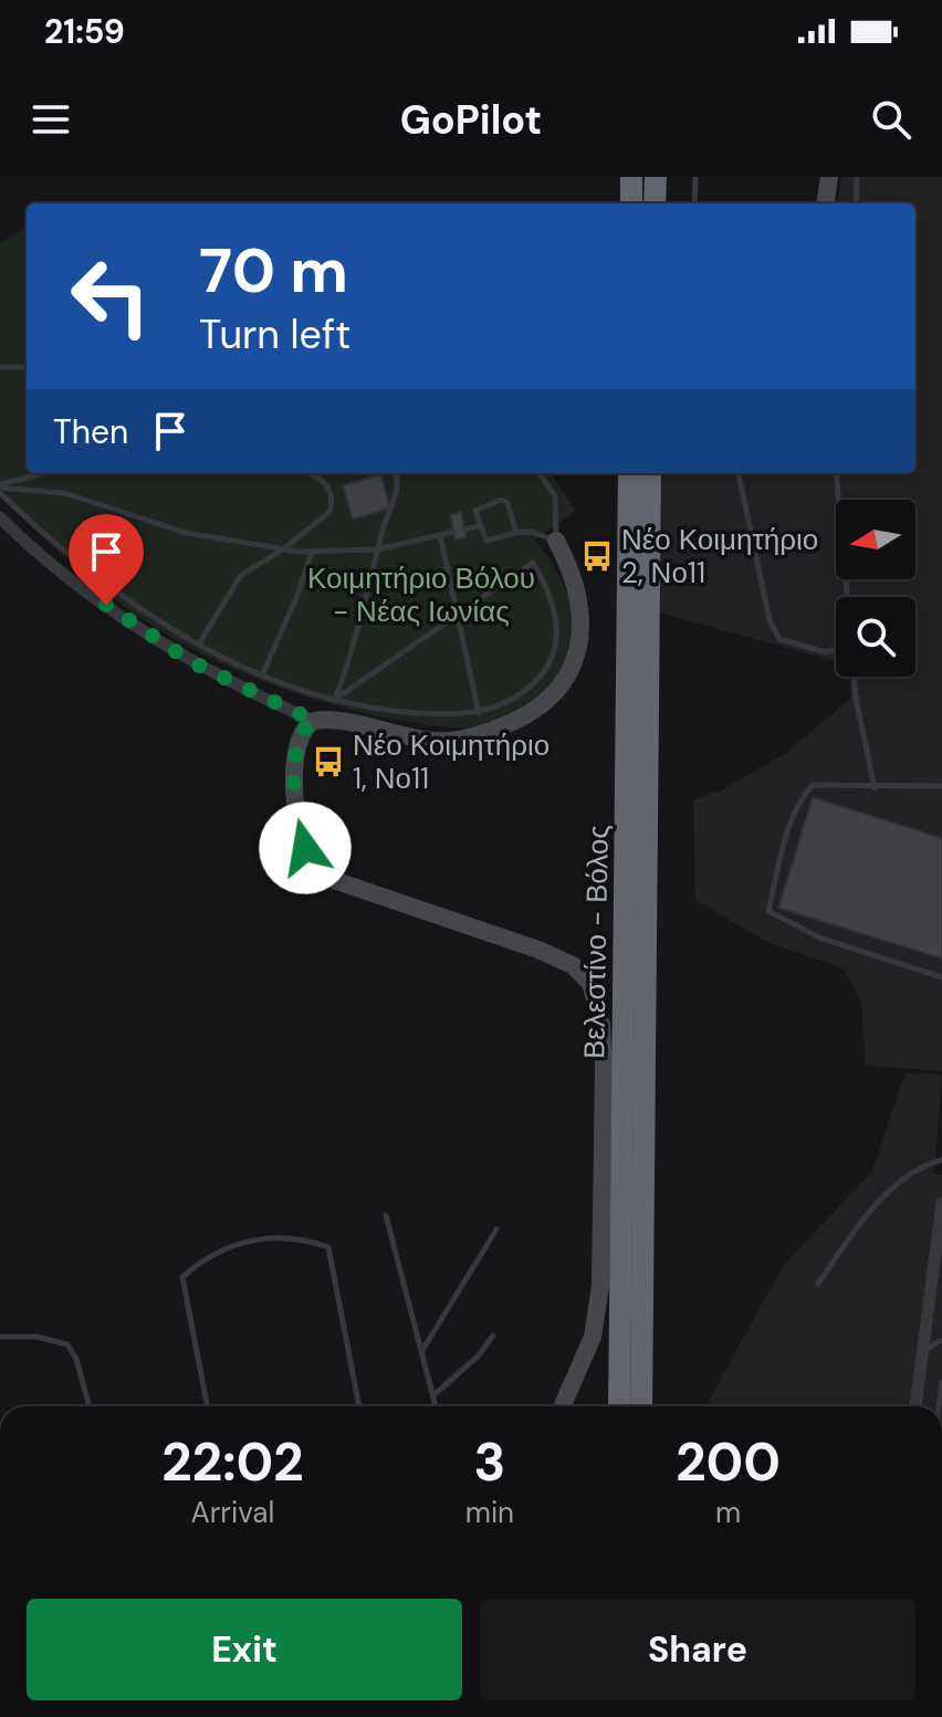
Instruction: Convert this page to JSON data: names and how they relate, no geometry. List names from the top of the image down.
{
  "streets": {
    "highway": ["Βελεστίνο - Βόλος"]
  },
  "parks": ["Κοιμητήριο Βόλου - Νέας Ιωνίας"],
  "places": {
    "bus stop": ["Νέο Κοιμητήριο 2, Νο11", "Νέο Κοιμητήριο 1, Νο11"]
  },
  "north": "left",
  "page": {
    "status": "21:59",
    "header": "GoPilot",
    "turn": ["70 m", "Turn left"],
    "then": "Then",
    "eta": [
      "22:02",
      "Arrival",
      "3",
      "min",
      "200",
      "m"
    ],
    "buttons": ["Exit", "Share"]
  }
}
